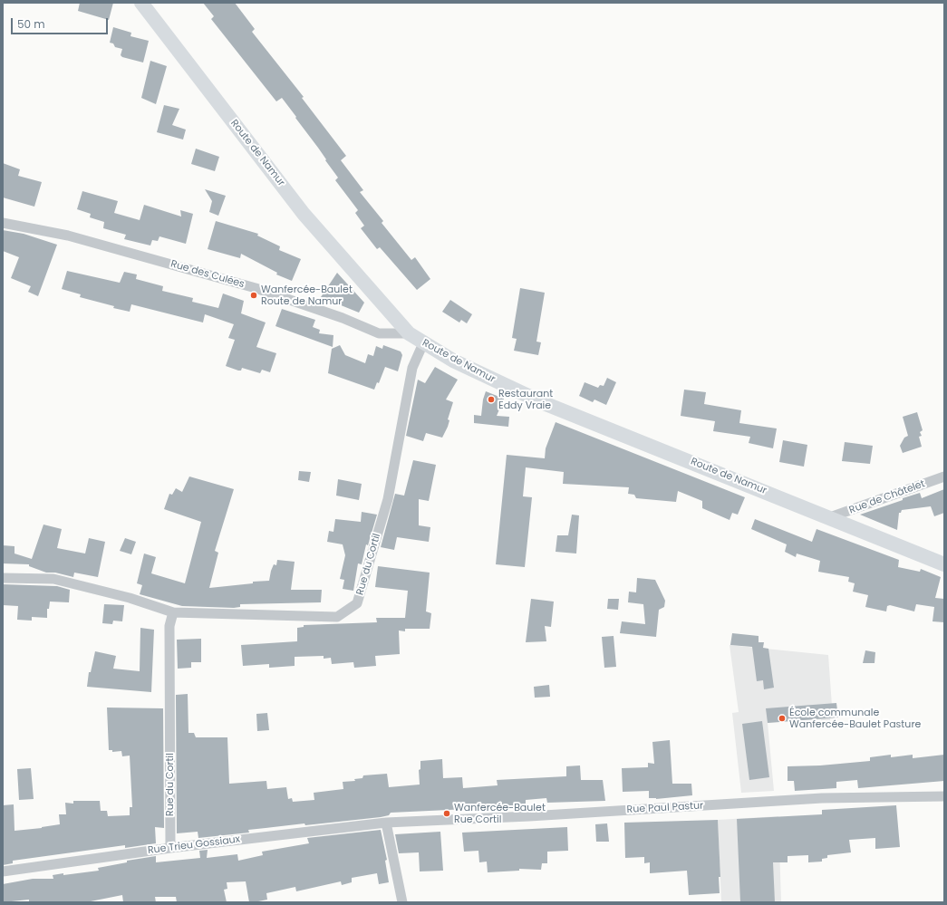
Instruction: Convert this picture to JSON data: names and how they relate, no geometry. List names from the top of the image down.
{
  "streets": {
    "main road": ["Route de Namur"],
    "street": [
      "Rue des Culées",
      "Rue de Châtelet",
      "Rue du Cortil",
      "Rue Paul Pastur",
      "Rue Trieu Gossiaux"
    ]
  },
  "crossings": [
    ["Route de Namur", "Rue des Culées"],
    ["Route de Namur", "Rue de Châtelet"],
    ["Route de Namur", "Rue du Cortil"],
    ["Rue du Cortil", "Rue Trieu Gossiaux"],
    ["Rue Paul Pastur", "Rue Trieu Gossiaux"]
  ],
  "places": [
    "Wanfercée-Baulet Route de Namur",
    "Restaurant Eddy Vraie",
    "École communale Wanfercée-Baulet Pasture",
    "Wanfercée-Baulet Rue Cortil"
  ],
  "scale_bar": "50 m"
}
